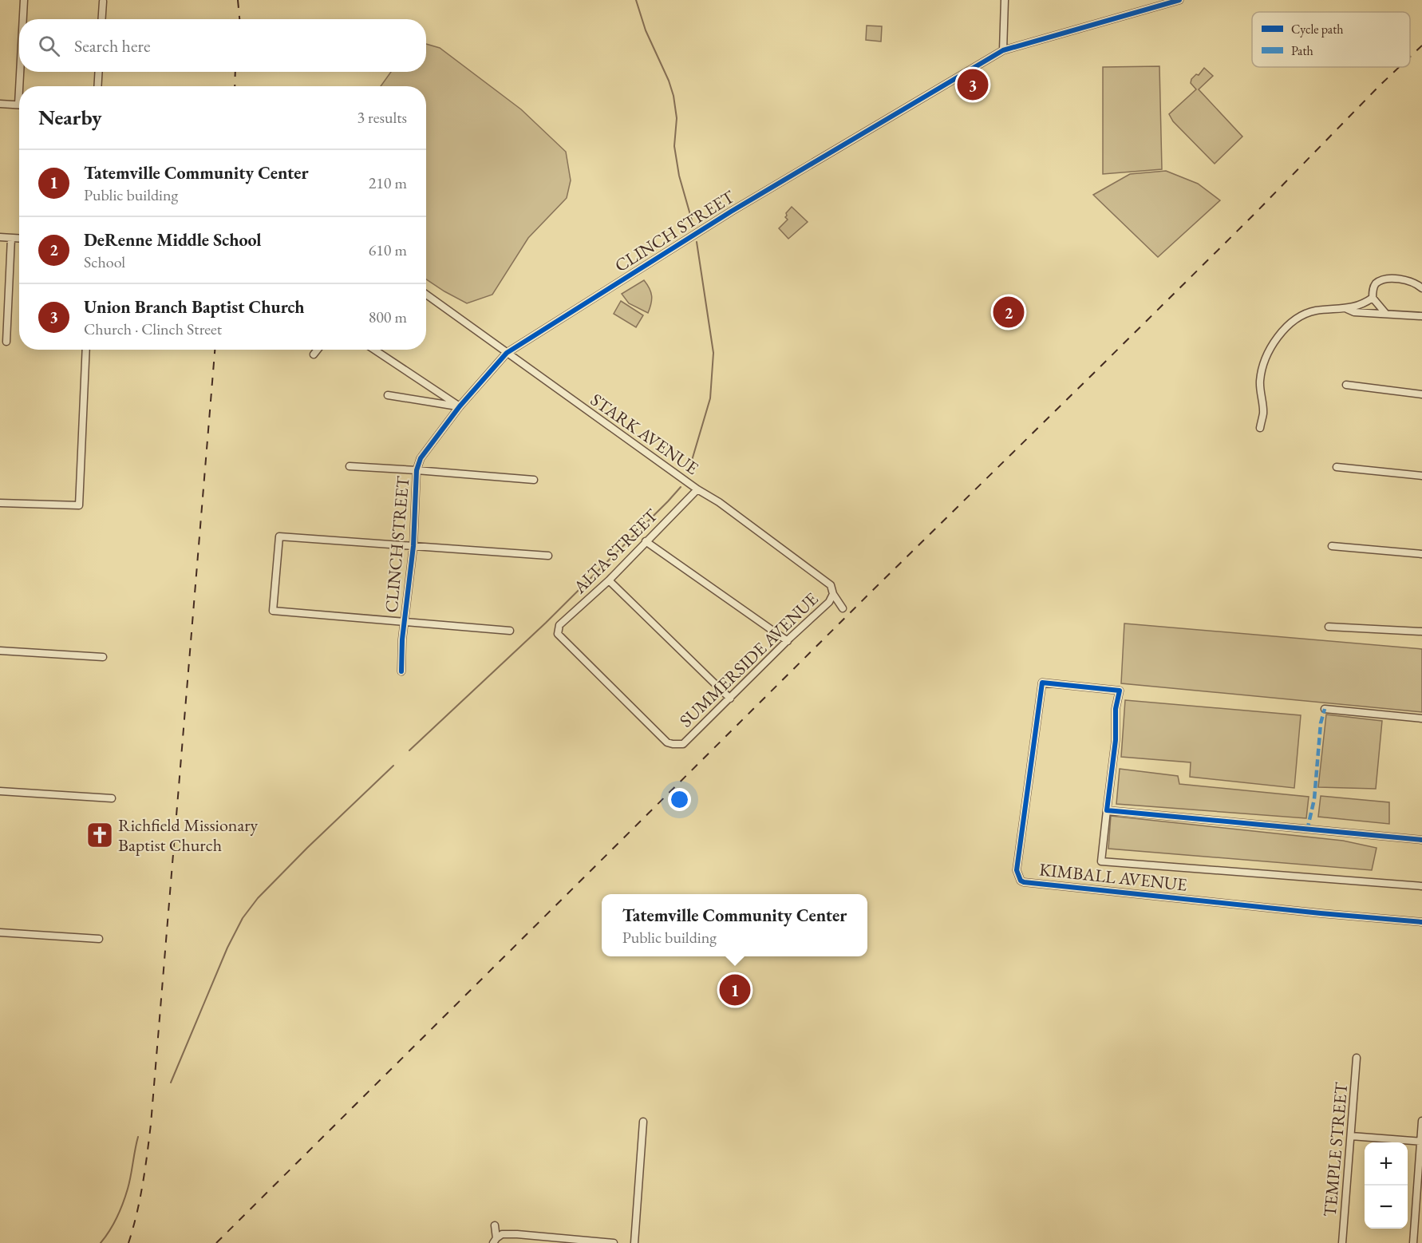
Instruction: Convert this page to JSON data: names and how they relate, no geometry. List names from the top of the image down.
{
  "streets": {
    "street": [
      "CLINCH STREET",
      "STARK AVENUE",
      "ALTA STREET",
      "SUMMERSIDE AVENUE",
      "KIMBALL AVENUE",
      "TEMPLE STREET"
    ]
  },
  "crossings": [
    ["CLINCH STREET", "STARK AVENUE"],
    ["STARK AVENUE", "ALTA STREET"],
    ["STARK AVENUE", "SUMMERSIDE AVENUE"],
    ["ALTA STREET", "SUMMERSIDE AVENUE"]
  ],
  "places": {
    "church": ["Richfield Missionary Baptist Church"]
  },
  "legend": ["Cycle path", "Path"],
  "page": {
    "search": "Search here",
    "pins": ["3", "2", "1"],
    "heading": ["Nearby", "3 results"],
    "list": [
      {
        "mark": "1",
        "name": "Tatemville Community Center",
        "note": "Public building",
        "value": "210 m"
      },
      {
        "mark": "2",
        "name": "DeRenne Middle School",
        "note": "School",
        "value": "610 m"
      },
      {
        "mark": "3",
        "name": "Union Branch Baptist Church",
        "note": "Church · Clinch Street",
        "value": "800 m"
      }
    ],
    "popup": ["Tatemville Community Center", "Public building"],
    "map_buttons": ["+", "−"]
  }
}
